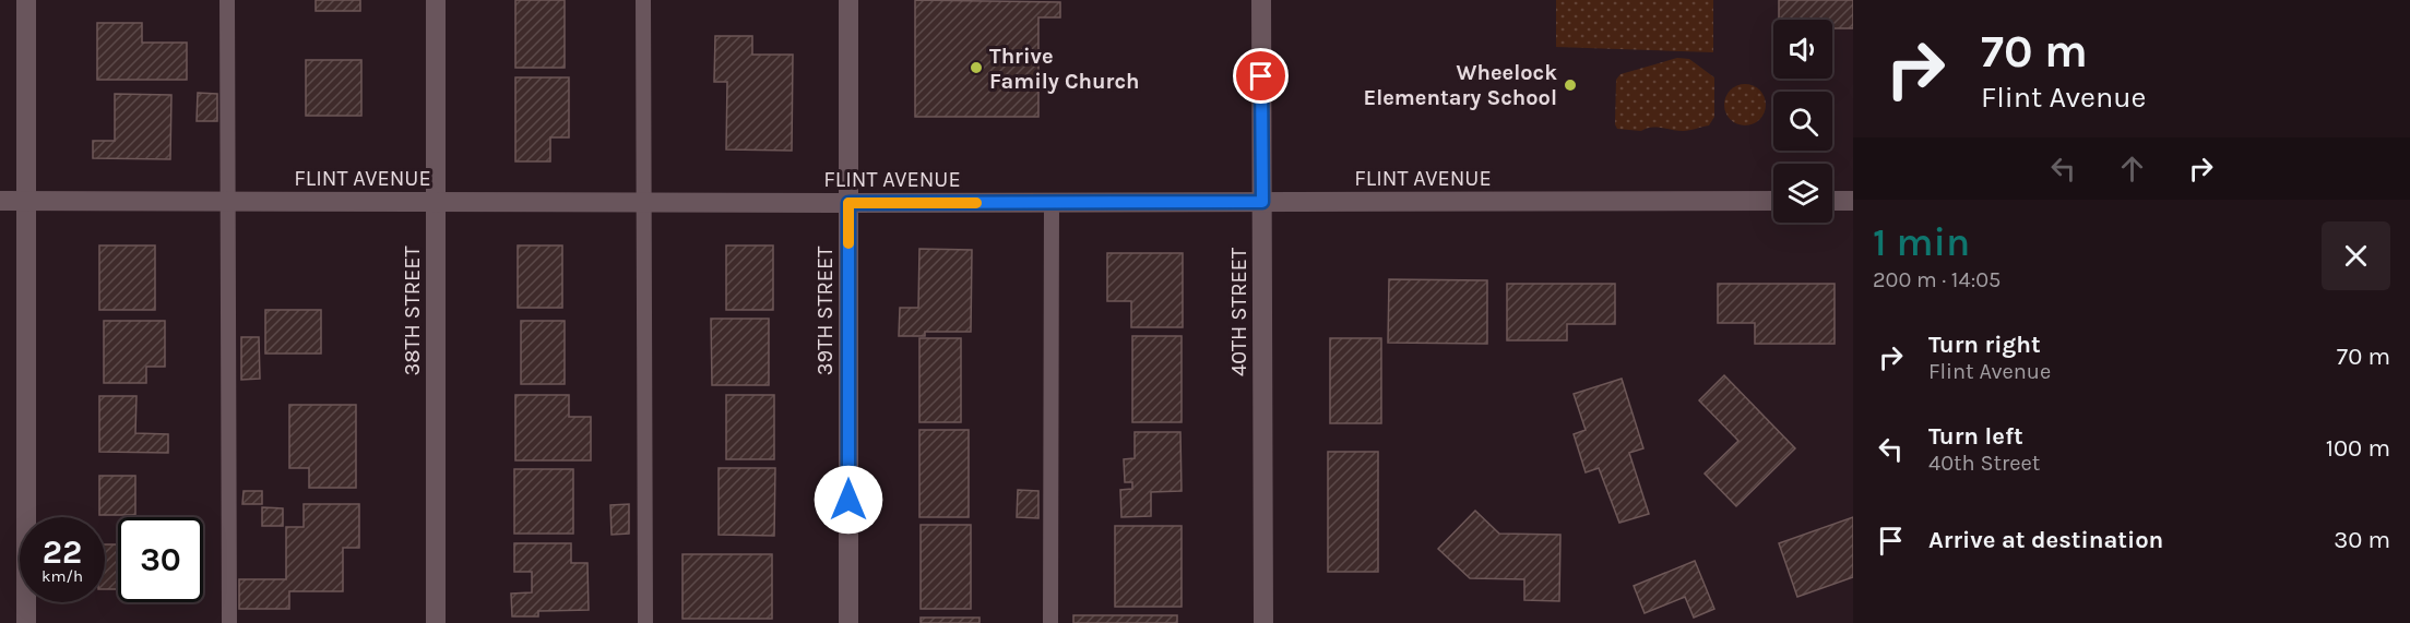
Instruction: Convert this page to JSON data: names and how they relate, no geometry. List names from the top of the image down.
{
  "streets": {
    "street": [
      "FLINT AVENUE",
      "38TH STREET",
      "39TH STREET",
      "40TH STREET"
    ]
  },
  "crossings": [
    ["FLINT AVENUE", "38TH STREET"],
    ["FLINT AVENUE", "39TH STREET"],
    ["FLINT AVENUE", "40TH STREET"]
  ],
  "places": ["Thrive Family Church", "Wheelock Elementary School"],
  "page": {
    "turn": ["70 m", "Flint Avenue"],
    "heading": ["1 min", "200 m · 14:05"],
    "list": [
      {
        "name": "Turn right",
        "note": "Flint Avenue",
        "value": "70 m"
      },
      {
        "name": "Turn left",
        "note": "40th Street",
        "value": "100 m"
      },
      {
        "name": "Arrive at destination",
        "value": "30 m"
      }
    ],
    "speed": "22 km/h",
    "limit": "30"
  }
}
